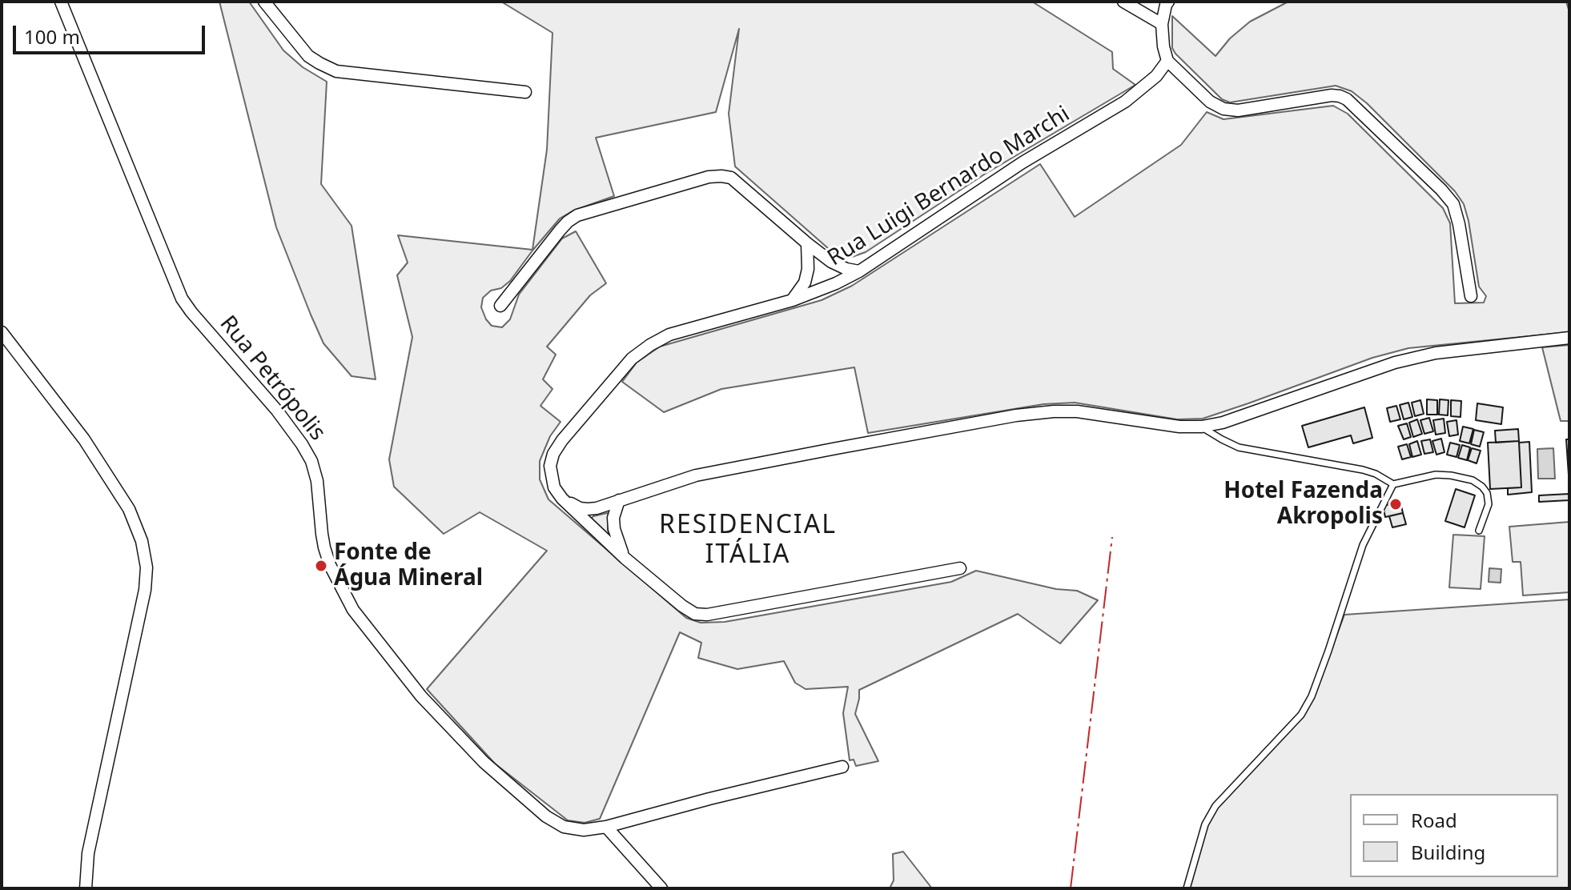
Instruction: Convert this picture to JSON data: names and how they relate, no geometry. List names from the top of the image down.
{
  "streets": {
    "street": ["Rua Luigi Bernardo Marchi", "Rua Petrópolis"]
  },
  "districts": ["RESIDENCIAL ITÁLIA"],
  "places": ["Hotel Fazenda Akropolis", "Fonte de Água Mineral"],
  "legend": ["Road", "Building"],
  "scale_bar": "100 m"
}
